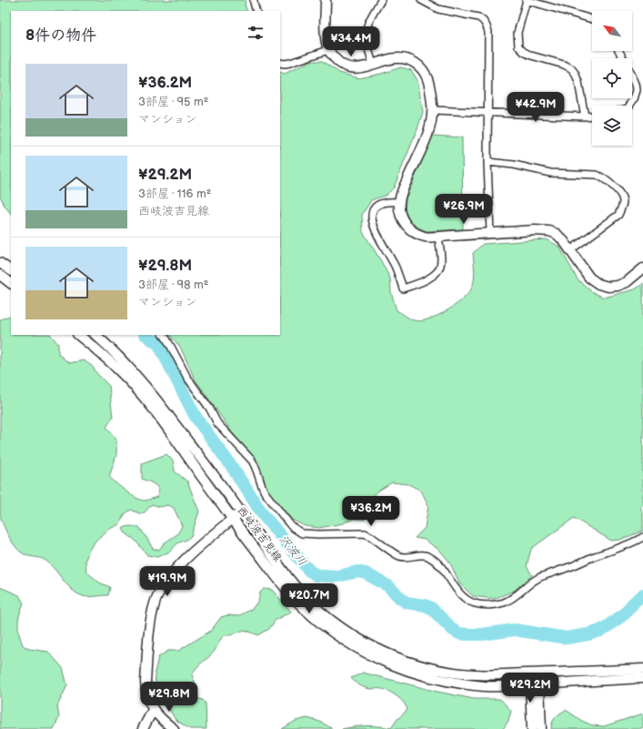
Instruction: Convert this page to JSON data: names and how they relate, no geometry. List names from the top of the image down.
{
  "streets": {
    "main road": ["西岐波吉見線"]
  },
  "water": ["沢波川"],
  "north": "top left",
  "page": {
    "heading": "8件の物件",
    "price": [
      "¥34.4M",
      "¥42.9M",
      "¥26.9M",
      "¥36.2M",
      "¥19.9M",
      "¥20.7M",
      "¥29.2M",
      "¥29.8M"
    ],
    "list": [
      {
        "name": "¥36.2M",
        "note": "3部屋 · 95 m² · マンション"
      },
      {
        "name": "¥29.2M",
        "note": "3部屋 · 116 m² · 西岐波吉見線"
      },
      {
        "name": "¥29.8M",
        "note": "3部屋 · 98 m² · マンション"
      }
    ]
  }
}
